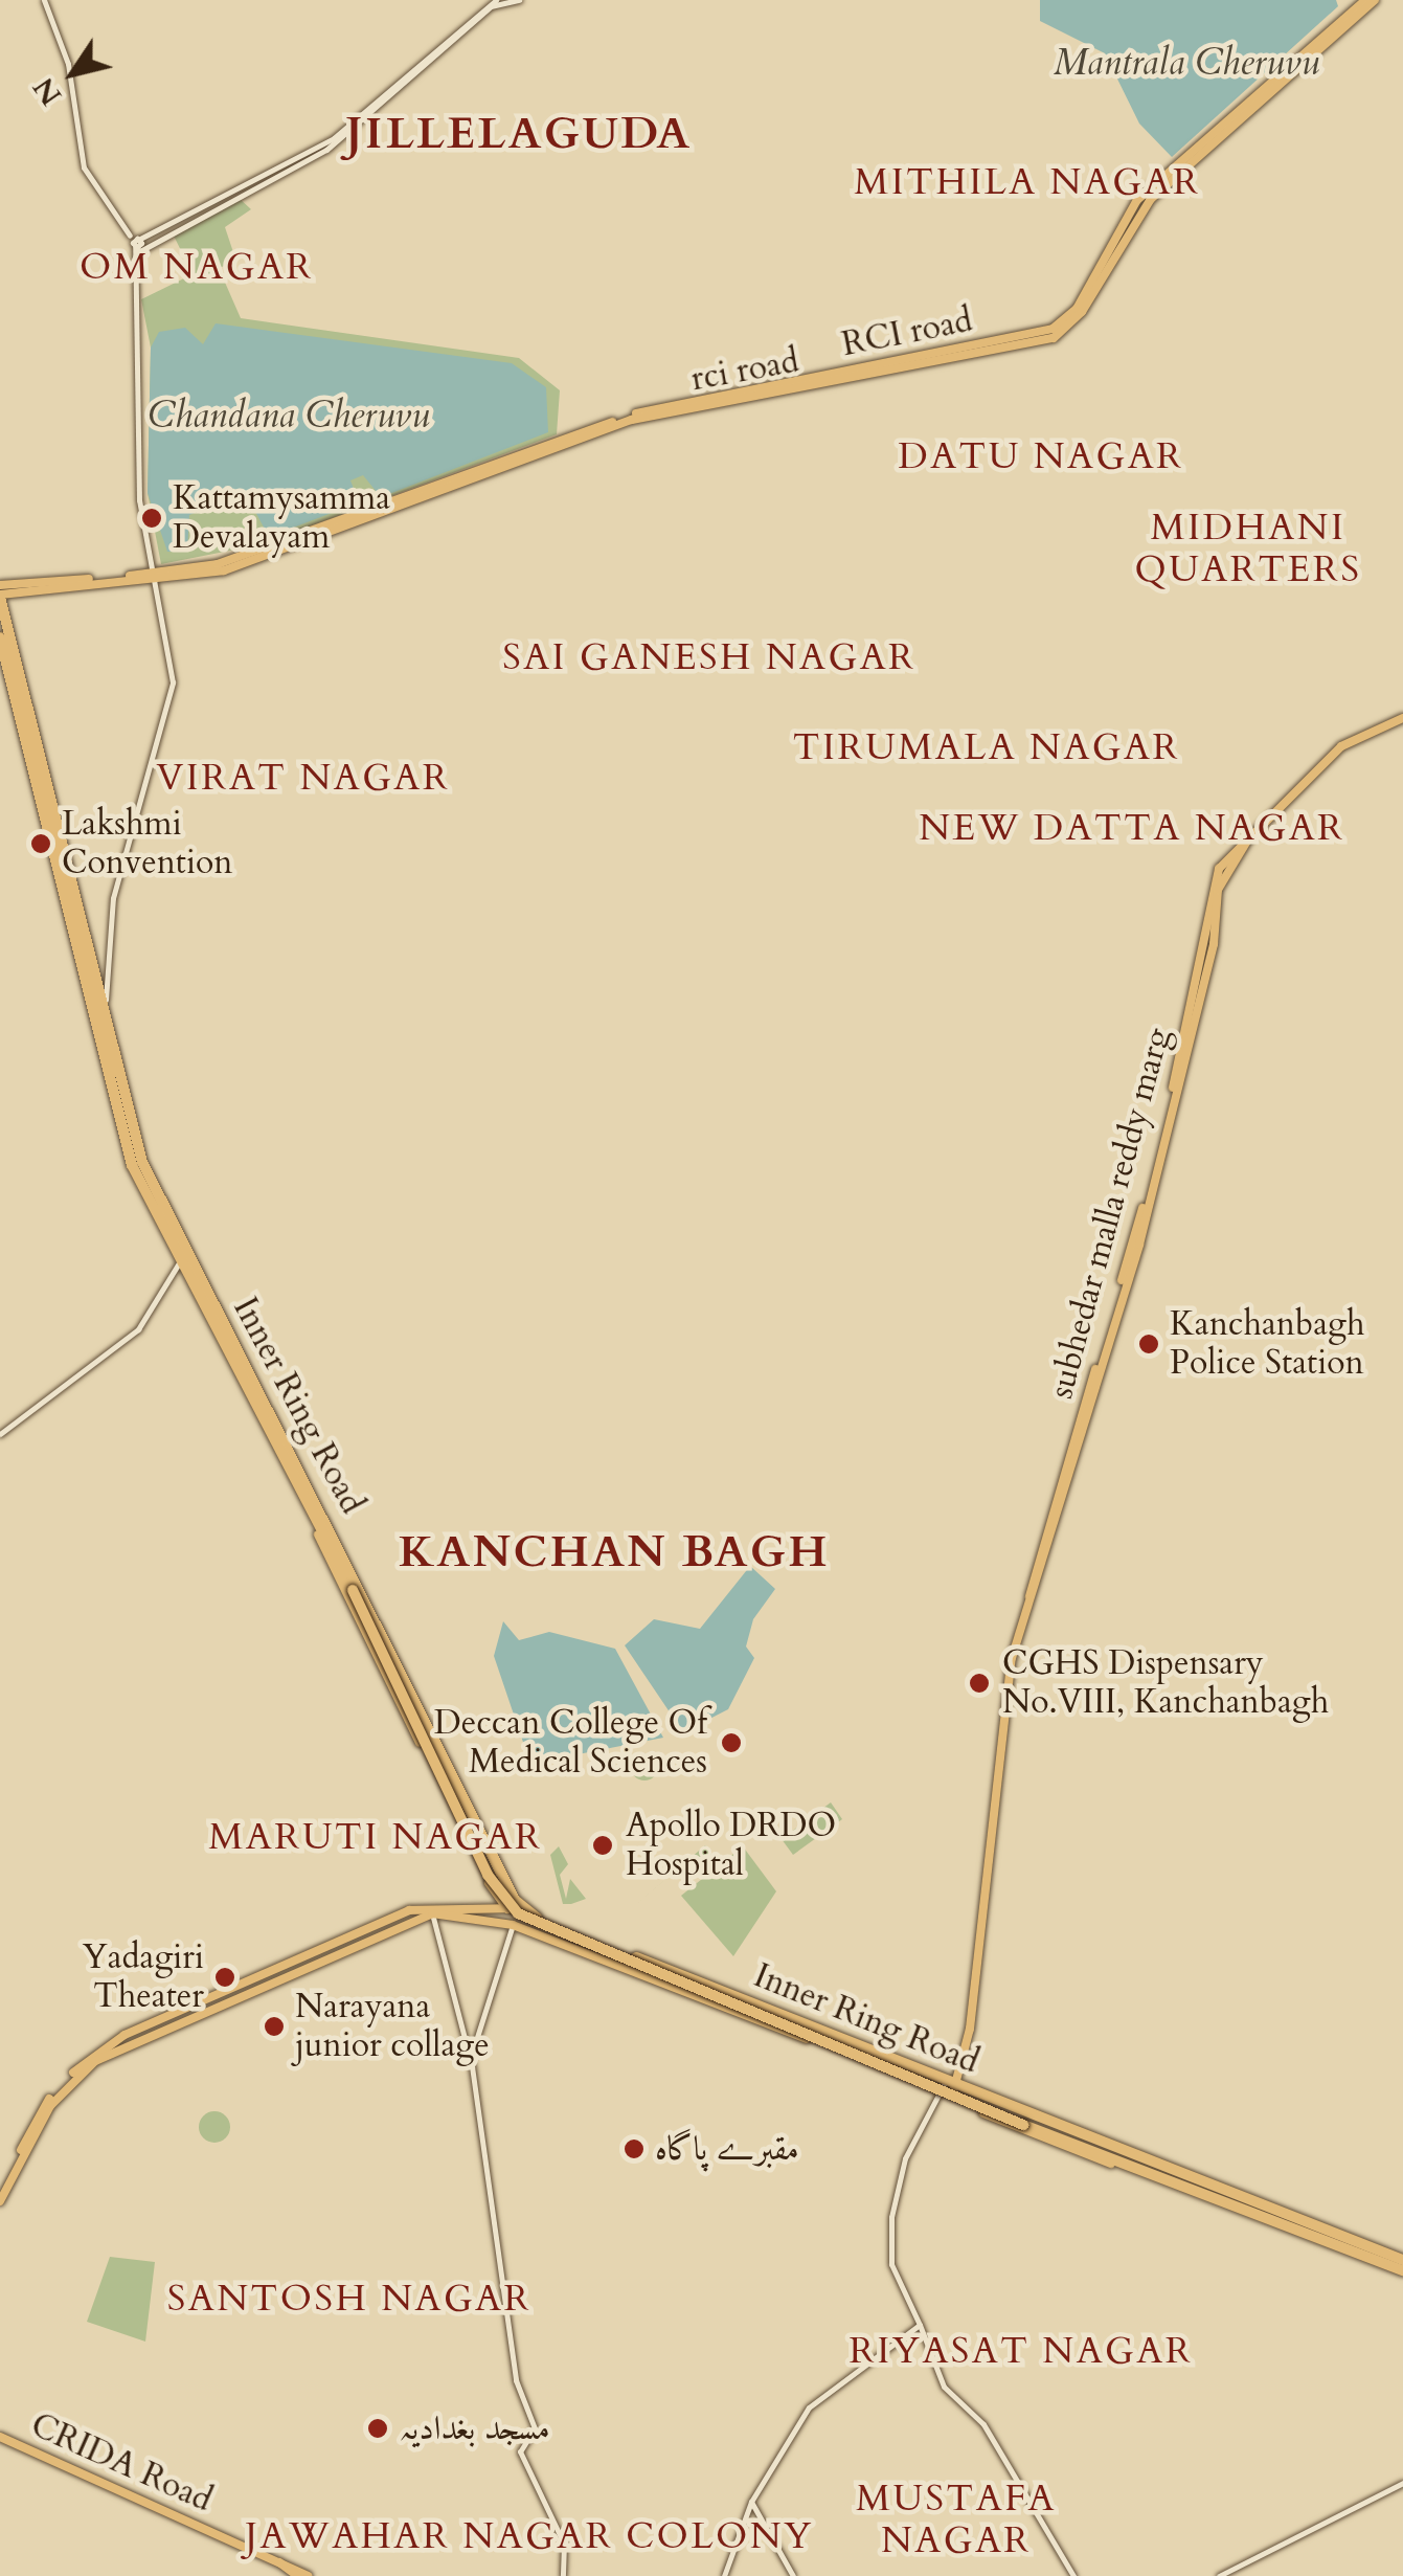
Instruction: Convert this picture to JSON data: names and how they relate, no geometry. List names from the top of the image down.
{
  "streets": {
    "highway": ["Inner Ring Road"],
    "main road": [
      "RCI road",
      "rci road",
      "subhedar malla reddy marg",
      "CRIDA Road"
    ]
  },
  "crossings": [
    ["RCI road", "rci road"],
    ["rci road", "Inner Ring Road"],
    ["subhedar malla reddy marg", "Inner Ring Road"]
  ],
  "districts": [
    "JILLELAGUDA",
    "MITHILA NAGAR",
    "OM NAGAR",
    "DATU NAGAR",
    "MIDHANI QUARTERS",
    "SAI GANESH NAGAR",
    "TIRUMALA NAGAR",
    "VIRAT NAGAR",
    "NEW DATTA NAGAR",
    "KANCHAN BAGH",
    "MARUTI NAGAR",
    "SANTOSH NAGAR",
    "RIYASAT NAGAR",
    "MUSTAFA NAGAR",
    "JAWAHAR NAGAR COLONY"
  ],
  "water": ["Mantrala Cheruvu", "Chandana Cheruvu"],
  "places": [
    "Kattamysamma Devalayam",
    "Lakshmi Convention",
    "Kanchanbagh Police Station",
    "CGHS Dispensary No.VIII, Kanchanbagh",
    "Deccan College Of Medical Sciences",
    "Apollo DRDO Hospital",
    "Yadagiri Theater",
    "Narayana junior collage",
    "مقبرے پاگاہ",
    "مسجد بغدادیہ"
  ],
  "north": "bottom left"
}
